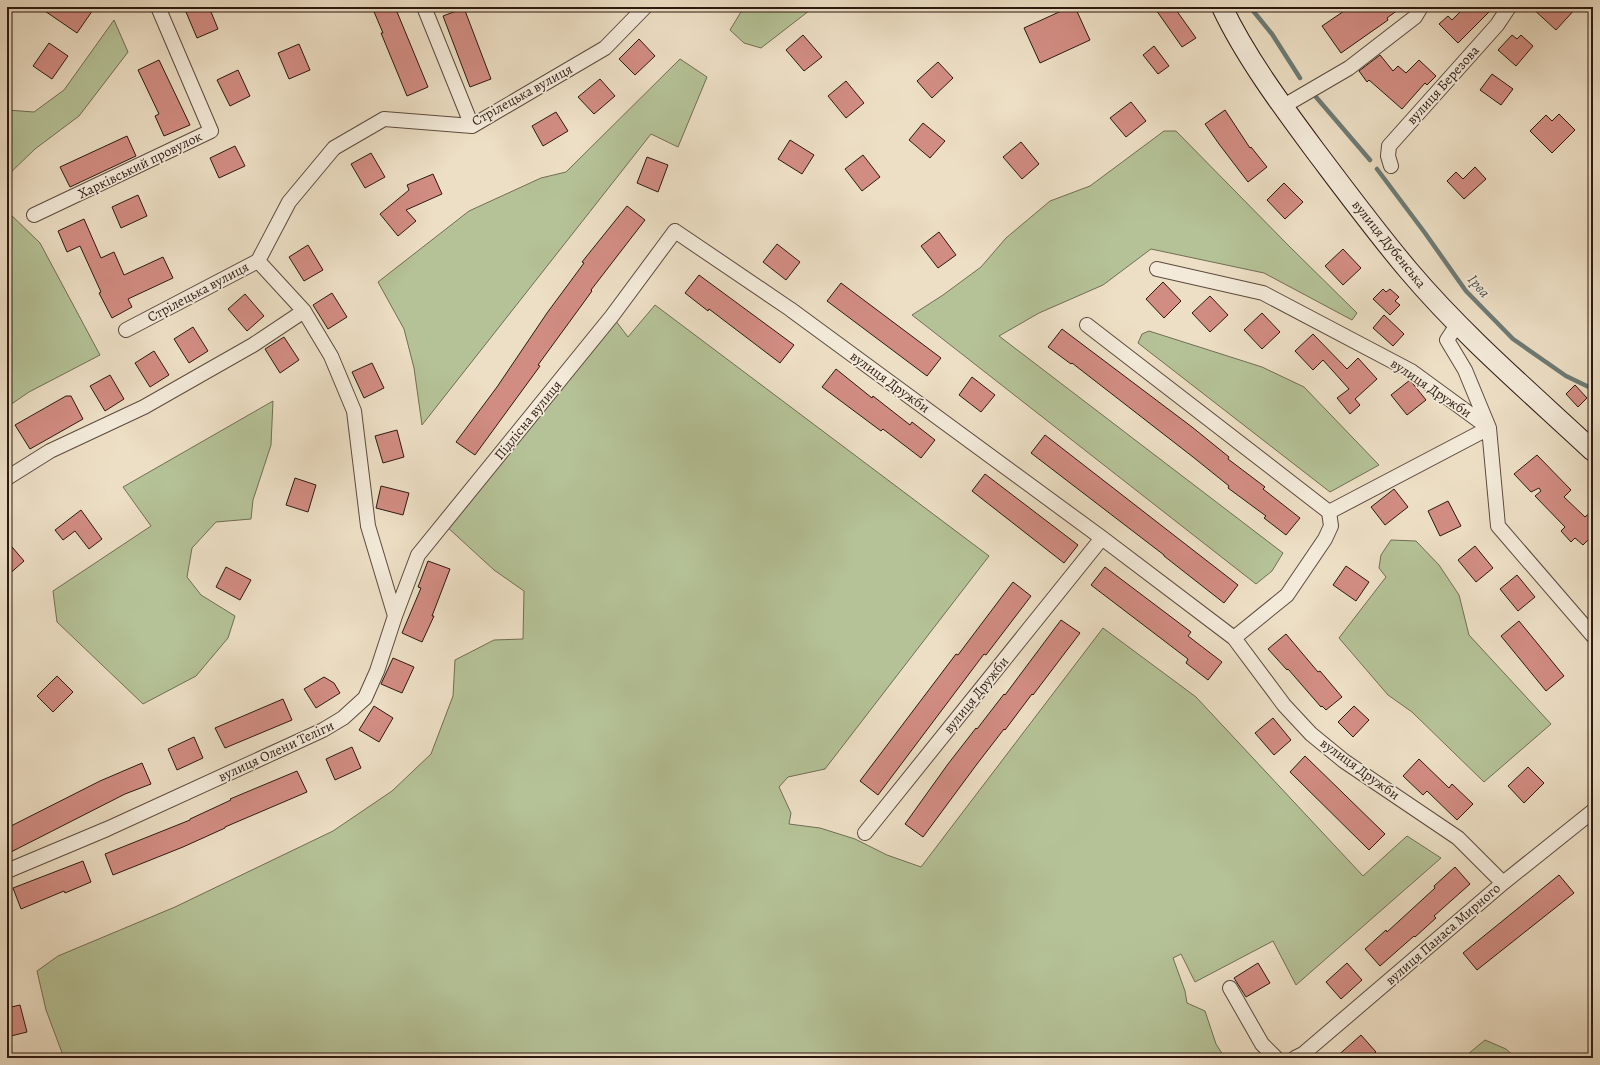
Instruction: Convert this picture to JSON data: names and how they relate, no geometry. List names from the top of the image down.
{
  "streets": {
    "main road": ["вулиця Дубенська"],
    "street": [
      "вулиця Березова",
      "Стрілецька вулиця",
      "Харківський провулок",
      "вулиця Дружби",
      "Підлісна вулиця",
      "вулиця Олени Теліги",
      "вулиця Панаса Мирного"
    ]
  },
  "crossings": [
    ["вулиця Дружби", "Підлісна вулиця"],
    ["вулиця Дружби", "вулиця Панаса Мирного"],
    ["Підлісна вулиця", "вулиця Олени Теліги"]
  ],
  "water": ["Ірва"]
}
